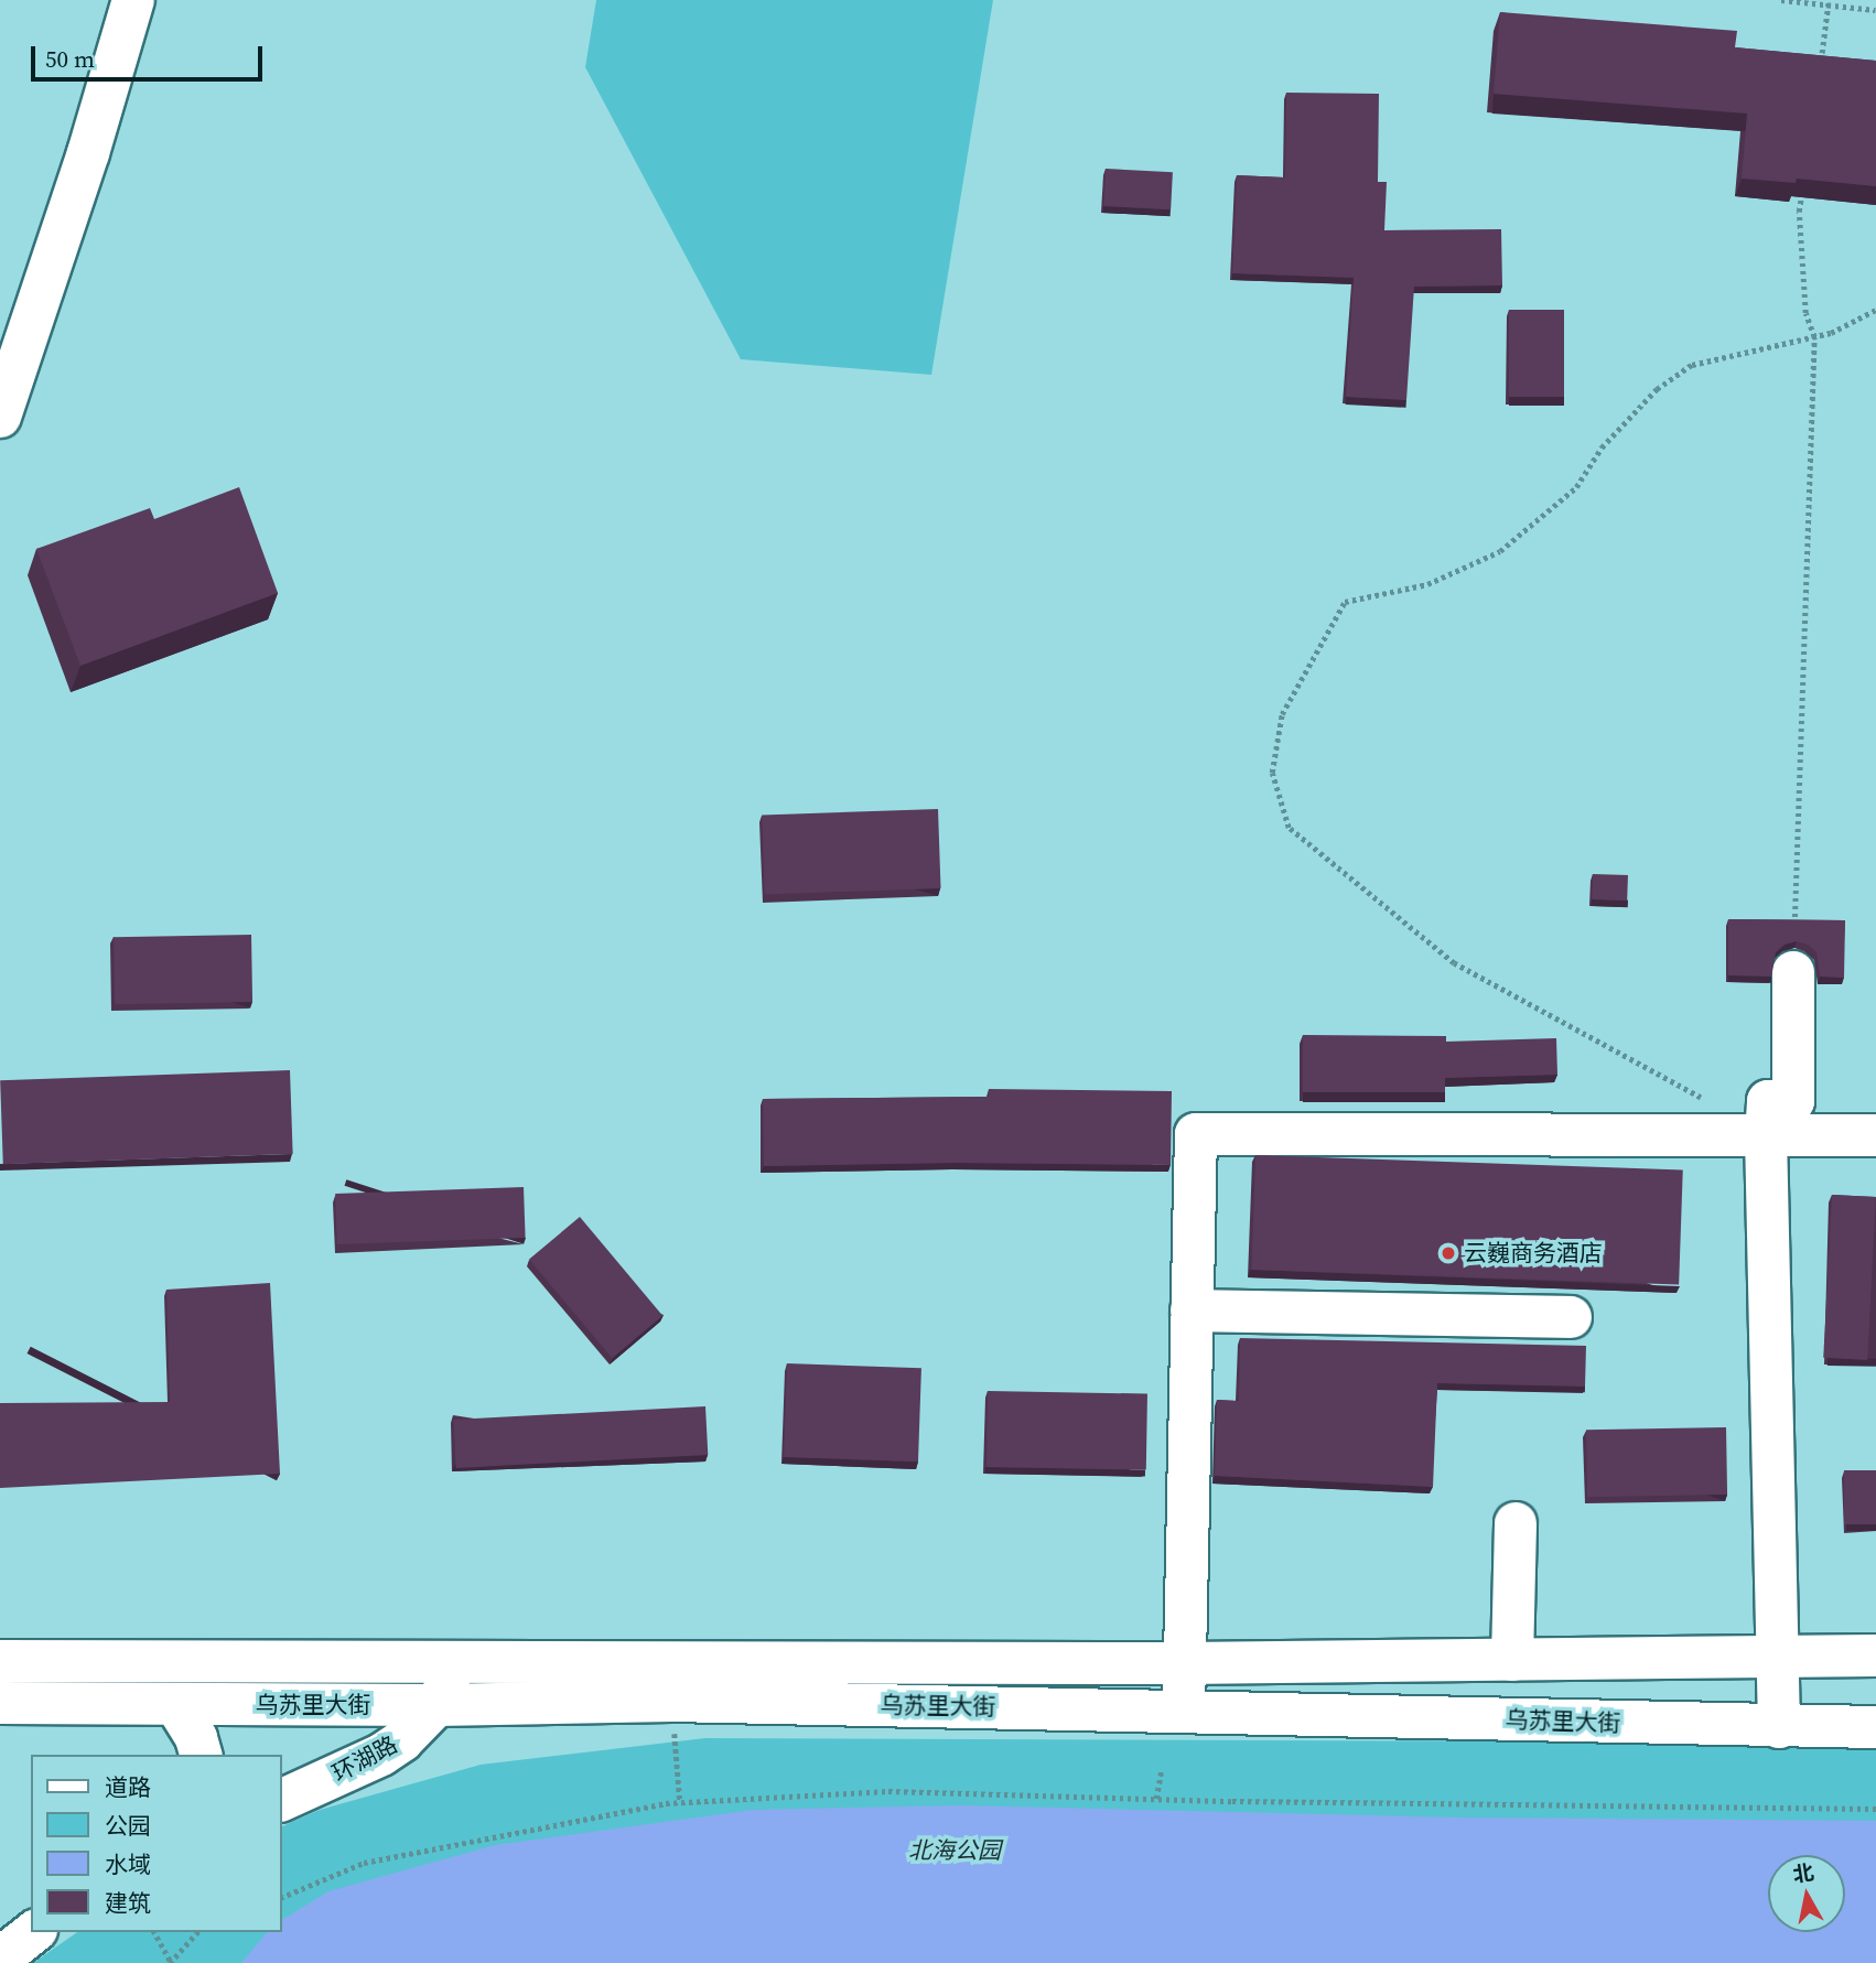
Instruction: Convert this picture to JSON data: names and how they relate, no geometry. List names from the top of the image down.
{
  "streets": {
    "main road": ["乌苏里大街", "环湖路"]
  },
  "crossings": [
    ["乌苏里大街", "环湖路"]
  ],
  "parks": ["北海公园"],
  "places": ["云巍商务酒店"],
  "legend": [
    "道路",
    "公园",
    "水域",
    "建筑"
  ],
  "scale_bar": "50 m",
  "north": "top"
}
